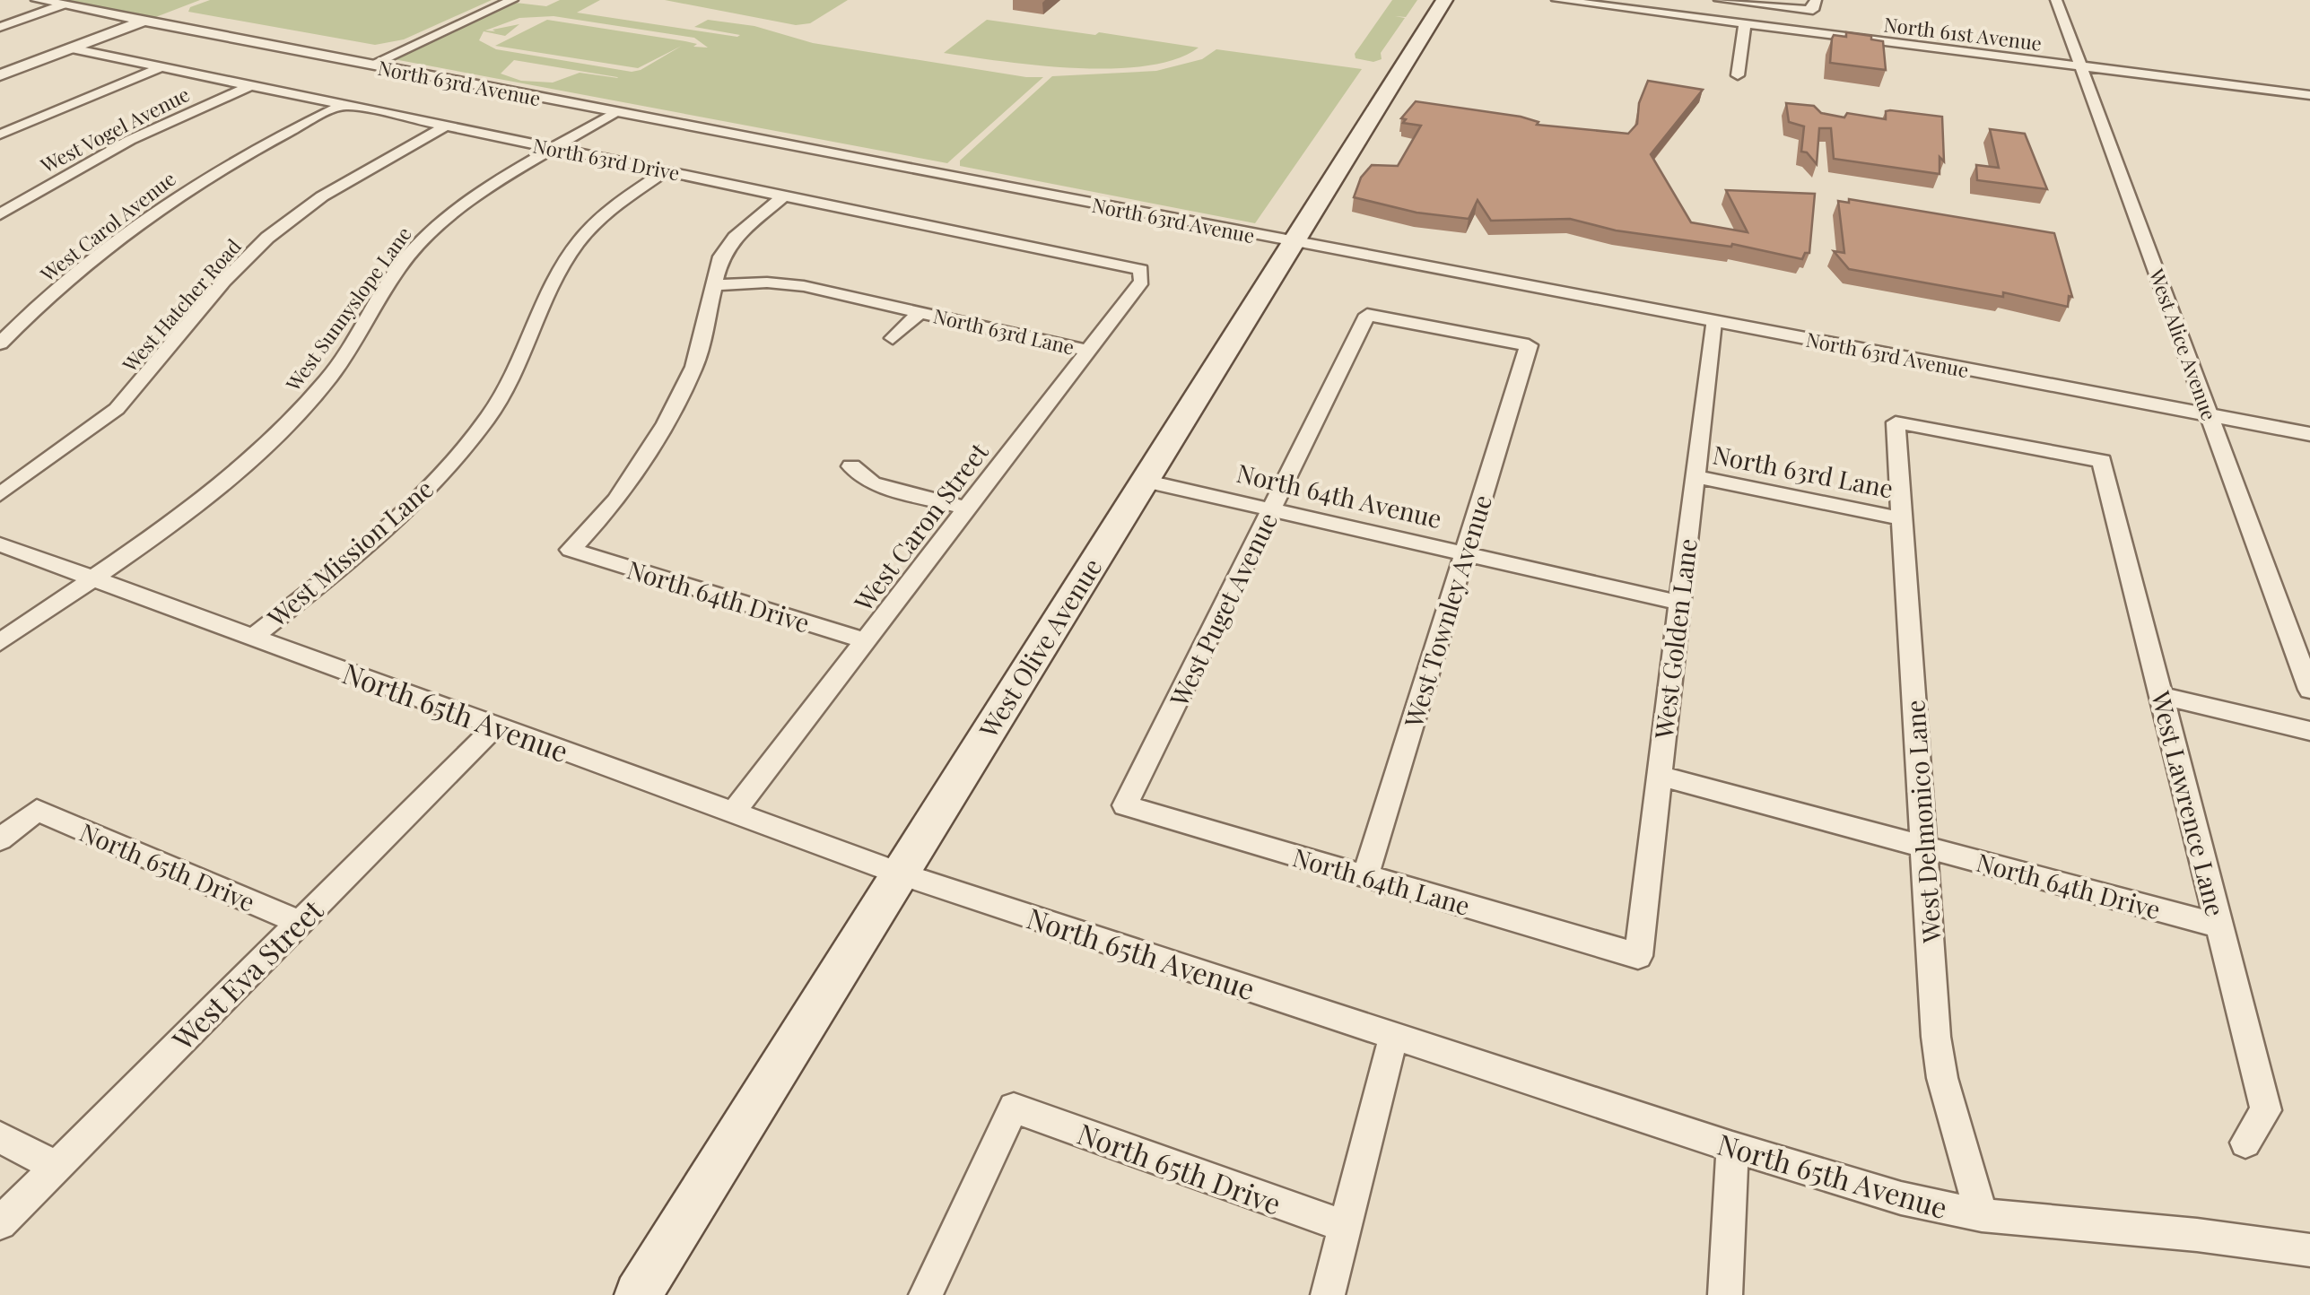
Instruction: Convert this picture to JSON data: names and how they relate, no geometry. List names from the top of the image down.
{
  "streets": {
    "main road": ["West Olive Avenue"],
    "street": [
      "North 61st Avenue",
      "North 63rd Avenue",
      "West Vogel Avenue",
      "North 63rd Drive",
      "West Carol Avenue",
      "West Hatcher Road",
      "West Sunnyslope Lane",
      "North 63rd Lane",
      "West Alice Avenue",
      "North 64th Avenue",
      "West Caron Street",
      "West Mission Lane",
      "North 64th Drive",
      "West Puget Avenue",
      "West Townley Avenue",
      "West Golden Lane",
      "North 65th Avenue",
      "West Lawrence Lane",
      "West Delmonico Lane",
      "North 65th Drive",
      "North 64th Lane",
      "West Eva Street"
    ]
  },
  "crossings": [
    ["North 61st Avenue", "West Alice Avenue"],
    ["North 63rd Avenue", "West Sunnyslope Lane"],
    ["North 63rd Avenue", "West Alice Avenue"],
    ["North 63rd Avenue", "West Golden Lane"],
    ["North 63rd Avenue", "West Olive Avenue"],
    ["West Vogel Avenue", "North 63rd Drive"],
    ["North 63rd Drive", "West Carol Avenue"],
    ["North 63rd Drive", "West Hatcher Road"],
    ["North 63rd Drive", "West Sunnyslope Lane"],
    ["North 63rd Drive", "West Caron Street"],
    ["North 63rd Drive", "West Mission Lane"],
    ["West Sunnyslope Lane", "North 65th Avenue"],
    ["North 63rd Lane", "West Caron Street"],
    ["North 63rd Lane", "North 64th Drive"],
    ["North 63rd Lane", "West Golden Lane"],
    ["North 63rd Lane", "West Delmonico Lane"],
    ["North 64th Avenue", "West Puget Avenue"],
    ["North 64th Avenue", "West Townley Avenue"],
    ["North 64th Avenue", "West Golden Lane"],
    ["North 64th Avenue", "West Olive Avenue"],
    ["West Caron Street", "North 64th Drive"],
    ["West Caron Street", "North 65th Avenue"],
    ["West Mission Lane", "North 65th Avenue"],
    ["North 64th Drive", "West Golden Lane"],
    ["North 64th Drive", "West Lawrence Lane"],
    ["North 64th Drive", "West Delmonico Lane"],
    ["West Puget Avenue", "West Townley Avenue"],
    ["West Puget Avenue", "North 64th Lane"],
    ["West Townley Avenue", "North 64th Lane"],
    ["West Golden Lane", "North 64th Lane"],
    ["West Olive Avenue", "North 65th Avenue"],
    ["North 65th Avenue", "West Delmonico Lane"],
    ["North 65th Avenue", "West Eva Street"],
    ["West Lawrence Lane", "West Delmonico Lane"],
    ["North 65th Drive", "West Eva Street"]
  ]
}
